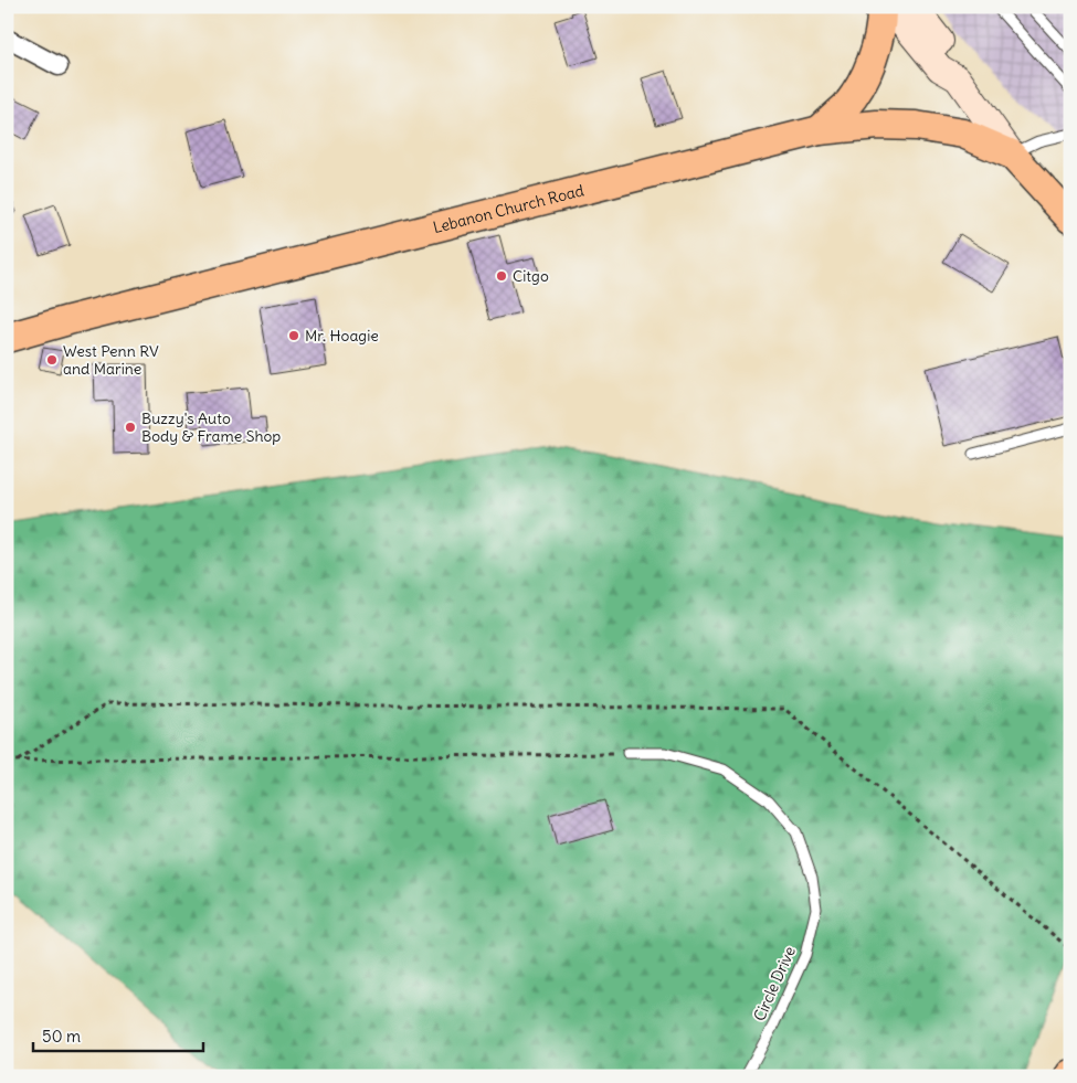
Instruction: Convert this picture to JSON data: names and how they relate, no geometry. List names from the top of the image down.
{
  "streets": {
    "main road": ["Lebanon Church Road"],
    "lane": ["Circle Drive"]
  },
  "places": [
    "Citgo",
    "Mr. Hoagie",
    "West Penn RV and Marine",
    "Buzzy's Auto Body & Frame Shop"
  ],
  "scale_bar": "50 m"
}
